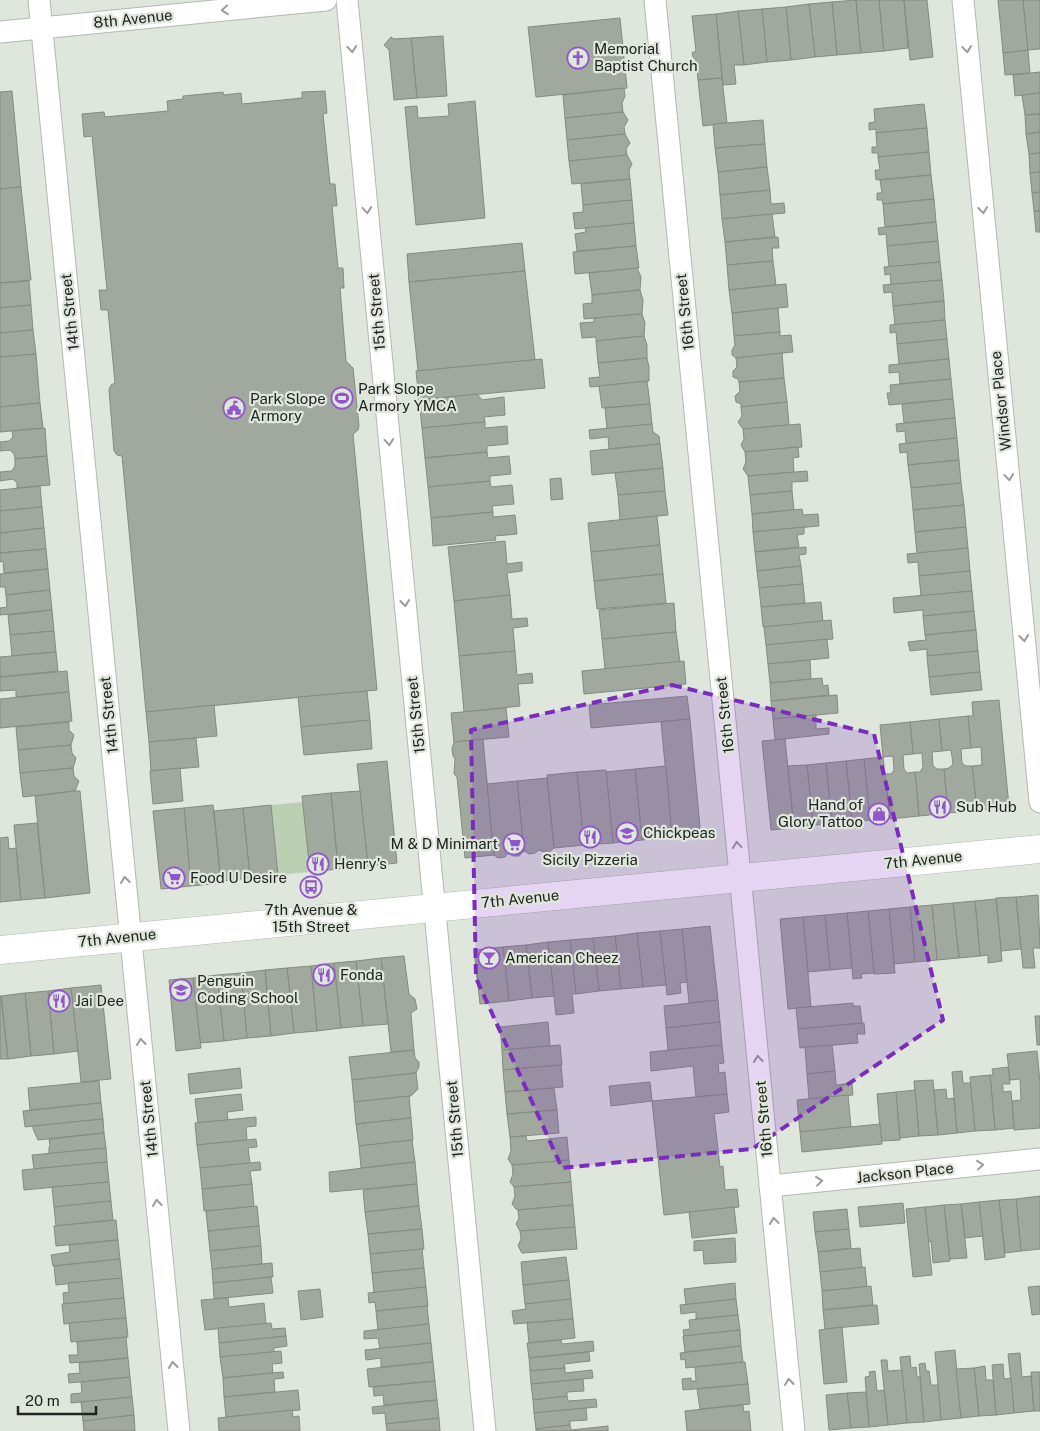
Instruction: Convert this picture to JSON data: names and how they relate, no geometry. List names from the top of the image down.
{
  "streets": {
    "street": [
      "8th Avenue",
      "14th Street",
      "15th Street",
      "16th Street",
      "Windsor Place",
      "7th Avenue",
      "Jackson Place"
    ]
  },
  "crossings": [
    ["8th Avenue", "14th Street"],
    ["14th Street", "7th Avenue"],
    ["15th Street", "7th Avenue"],
    ["16th Street", "7th Avenue"],
    ["16th Street", "Jackson Place"]
  ],
  "one_way": [
    "8th Avenue",
    "14th Street",
    "15th Street",
    "16th Street",
    "Windsor Place",
    "Jackson Place"
  ],
  "places": {
    "church": ["Memorial Baptist Church"],
    "sports": ["Park Slope Armory YMCA"],
    "public building": ["Park Slope Armory"],
    "restaurant": [
      "Sub Hub",
      "Sicily Pizzeria",
      "Henry's",
      "Fonda",
      "Jai Dee"
    ],
    "shop": ["Hand of Glory Tattoo"],
    "school or university": ["Chickpeas", "Penguin Coding School"],
    "supermarket": ["M & D Minimart", "Food U Desire"],
    "bus stop": ["7th Avenue & 15th Street"],
    "bar": ["American Cheez"]
  },
  "scale_bar": "20 m"
}
